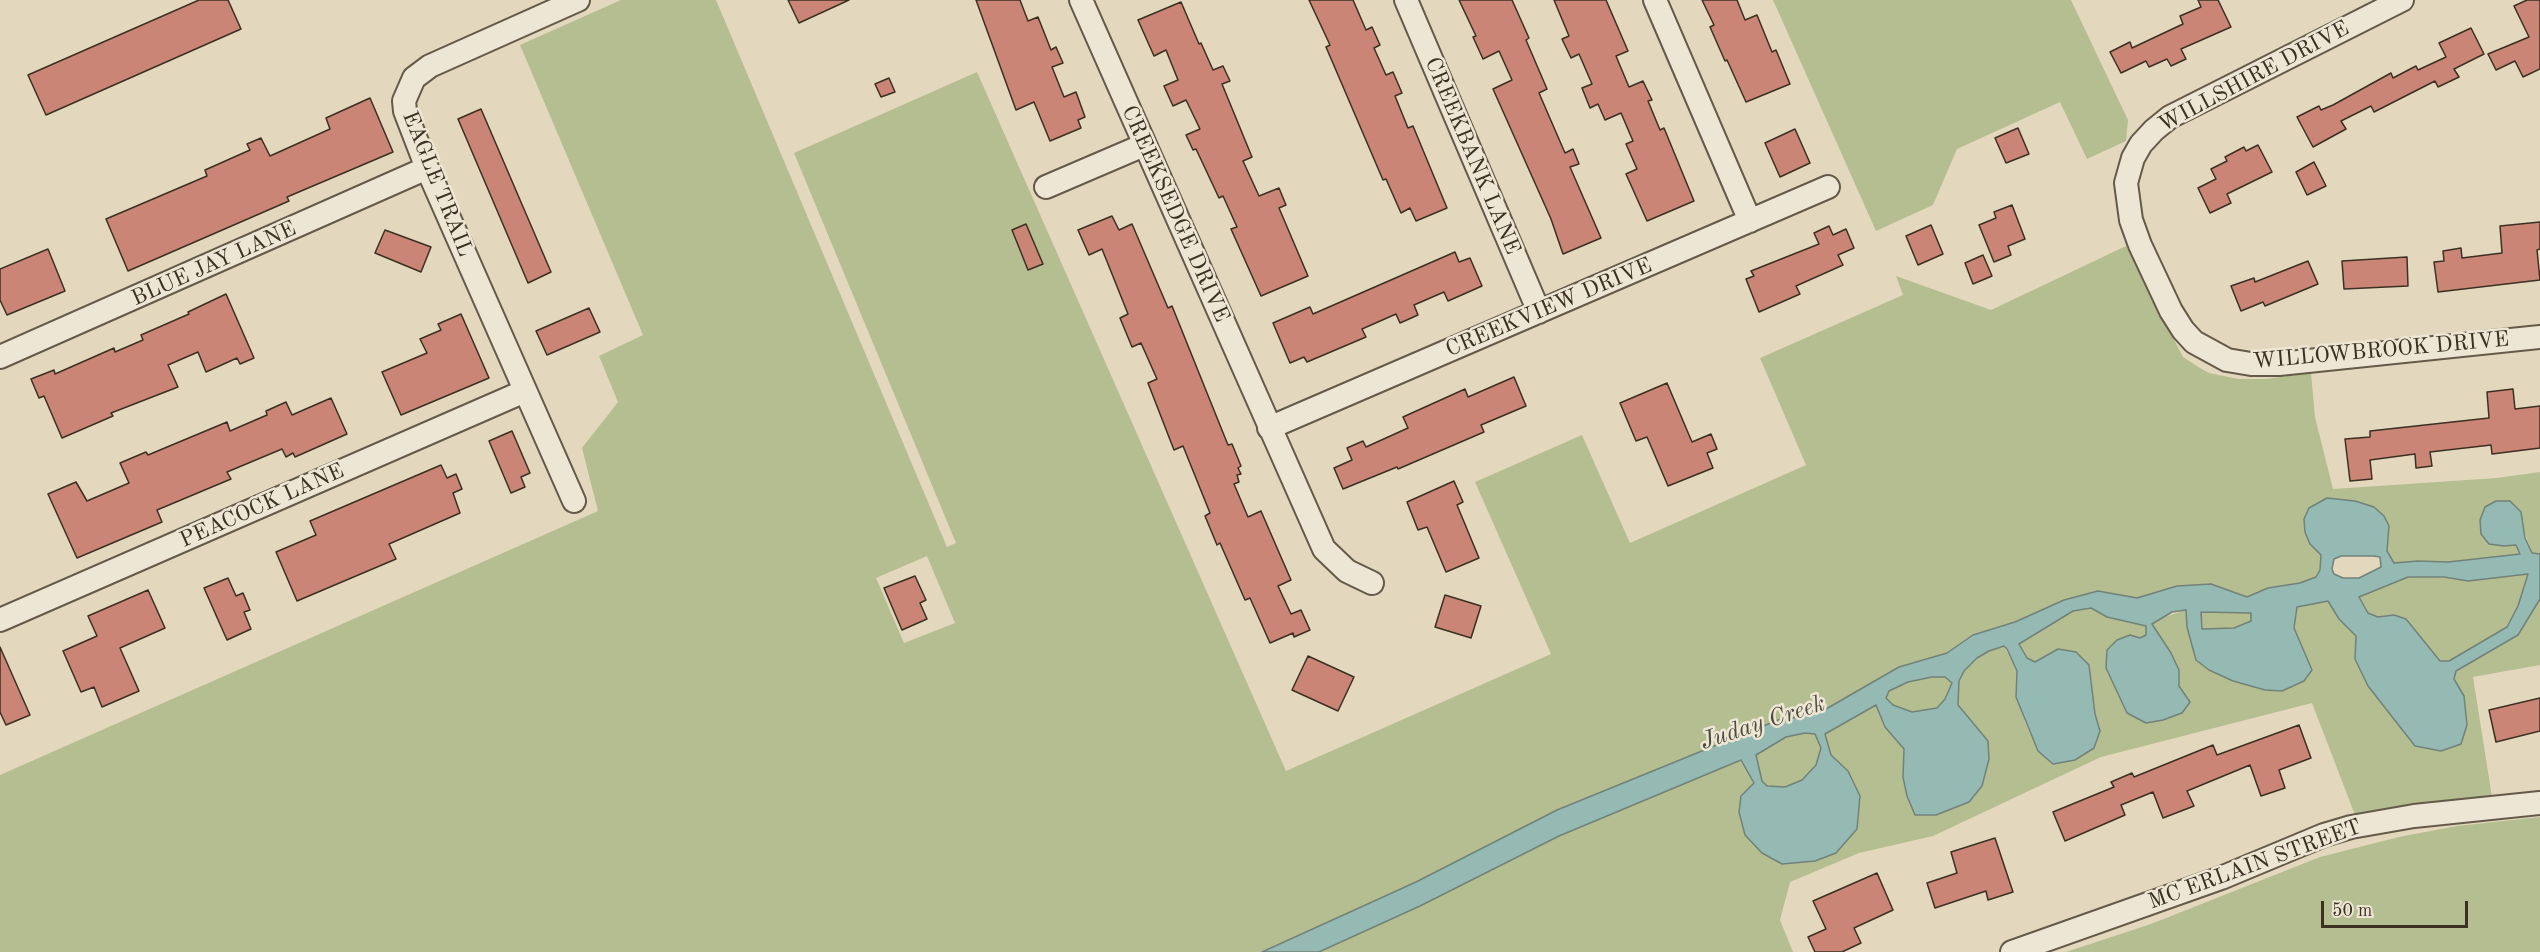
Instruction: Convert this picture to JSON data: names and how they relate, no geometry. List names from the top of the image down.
{
  "streets": {
    "street": [
      "WILLSHIRE DRIVE",
      "CREEKBANK LANE",
      "EAGLE TRAIL",
      "CREEKSEDGE DRIVE",
      "BLUE JAY LANE",
      "CREEKVIEW DRIVE",
      "WILLOWBROOK DRIVE",
      "PEACOCK LANE",
      "MC ERLAIN STREET"
    ]
  },
  "crossings": [
    ["WILLSHIRE DRIVE", "WILLOWBROOK DRIVE"],
    ["CREEKBANK LANE", "CREEKVIEW DRIVE"],
    ["EAGLE TRAIL", "BLUE JAY LANE"],
    ["EAGLE TRAIL", "PEACOCK LANE"],
    ["CREEKSEDGE DRIVE", "CREEKVIEW DRIVE"]
  ],
  "water": ["Juday Creek"],
  "scale_bar": "50 m"
}
